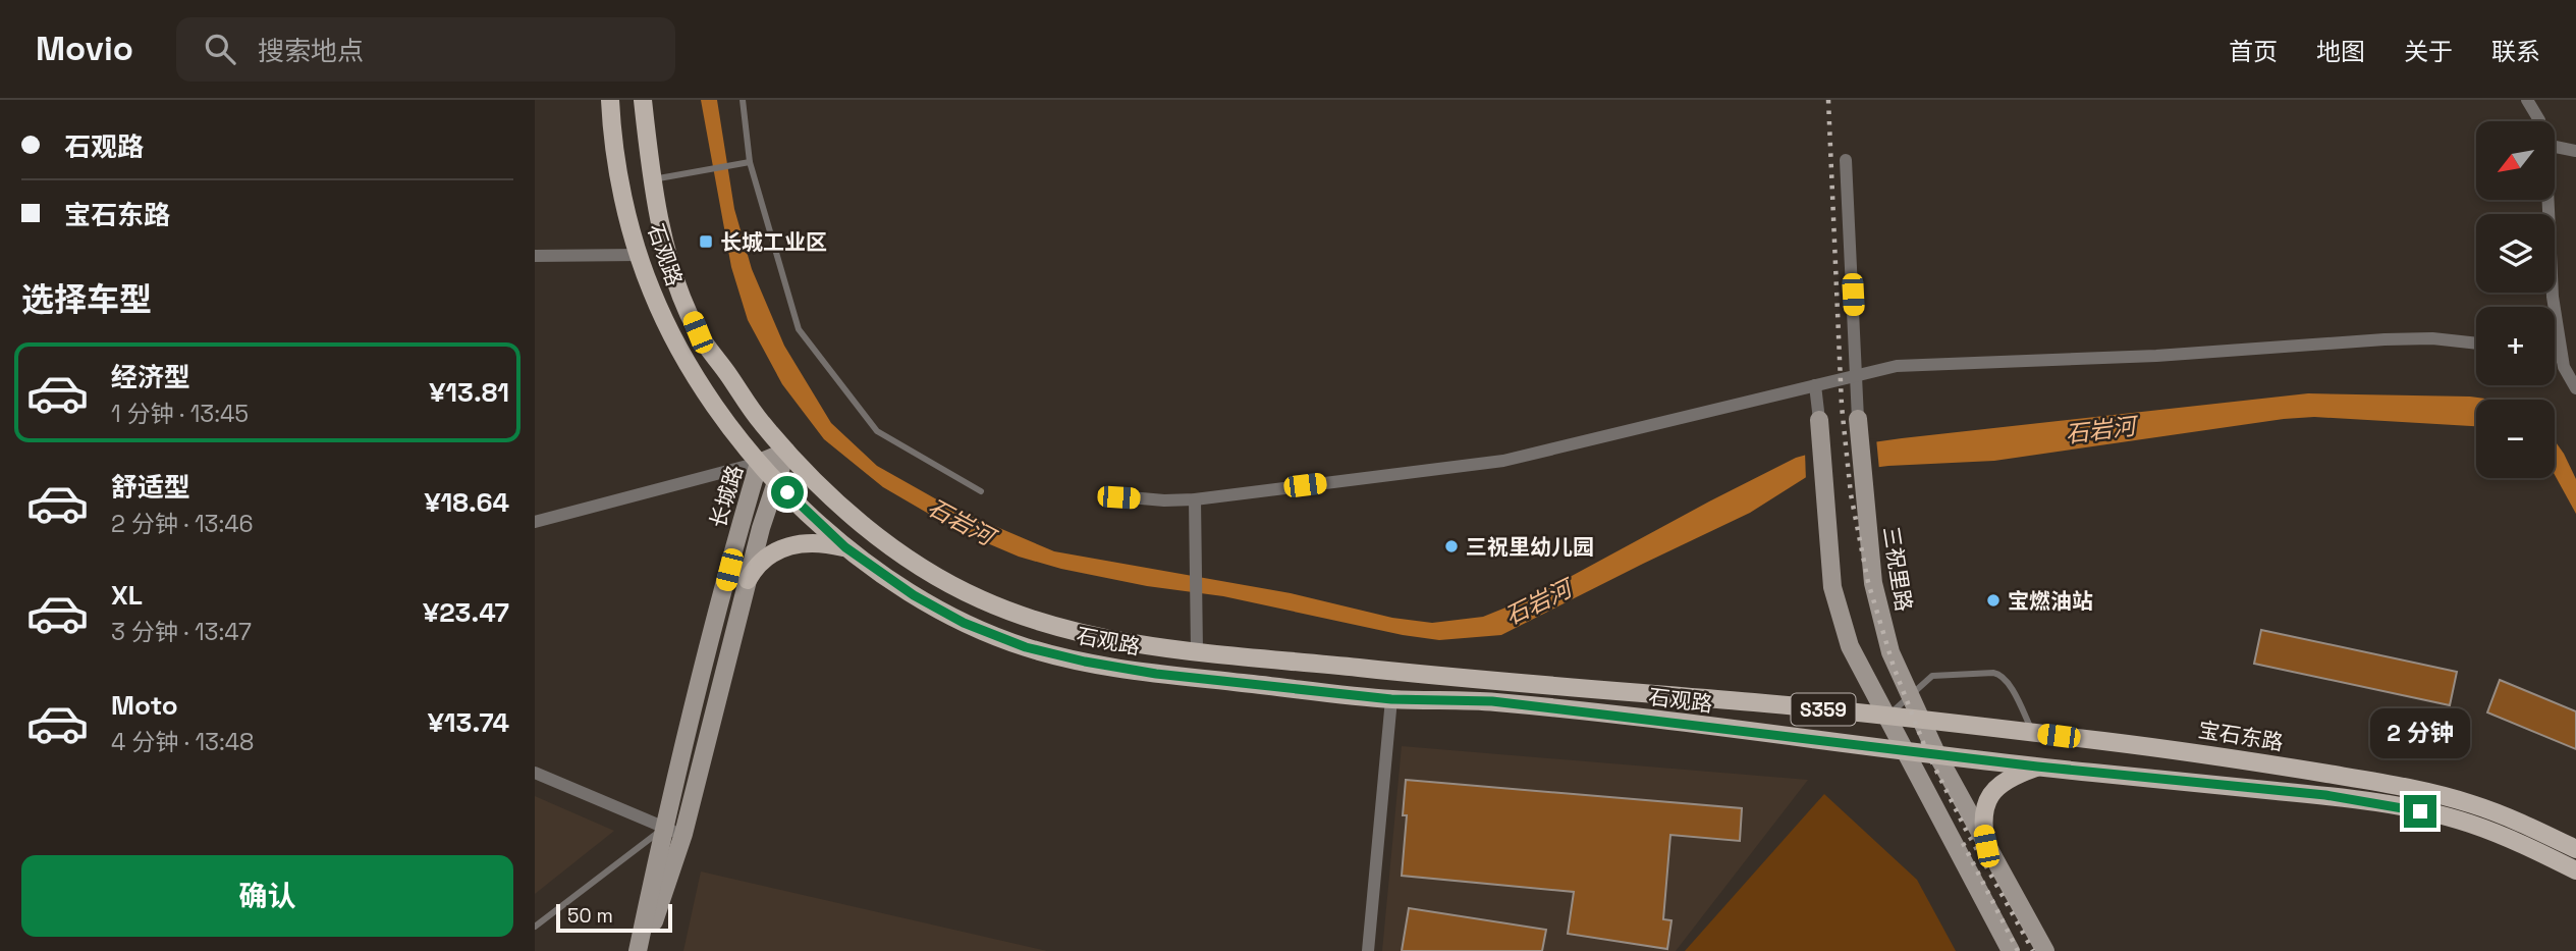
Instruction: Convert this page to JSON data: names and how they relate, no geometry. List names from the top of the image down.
{
  "streets": {
    "main road": ["石观路", "S359", "宝石东路"],
    "street": ["长城路", "三祝里路"]
  },
  "crossings": [
    ["石观路", "长城路"],
    ["石观路", "S359"],
    ["石观路", "宝石东路"],
    ["三祝里路", "S359"],
    ["三祝里路", "宝石东路"]
  ],
  "water": ["石岩河"],
  "places": {
    "transit": ["长城工业区"],
    "other": ["三祝里幼儿园", "宝燃油站"]
  },
  "scale_bar": "50 m",
  "north": "bottom left",
  "page": {
    "header": "Movio",
    "search": "搜索地点",
    "nav": [
      "首页",
      "地图",
      "关于",
      "联系"
    ],
    "banner": ["石观路", "宝石东路"],
    "map_buttons": ["+", "−"],
    "heading": "选择车型",
    "list": [
      {
        "name": "经济型",
        "note": "1 分钟 · 13:45",
        "value": "¥13.81"
      },
      {
        "name": "舒适型",
        "note": "2 分钟 · 13:46",
        "value": "¥18.64"
      },
      {
        "name": "XL",
        "note": "3 分钟 · 13:47",
        "value": "¥23.47"
      },
      {
        "name": "Moto",
        "note": "4 分钟 · 13:48",
        "value": "¥13.74"
      }
    ],
    "bubble": "2 分钟",
    "buttons": "确认",
    "scale": "50 m"
  }
}
